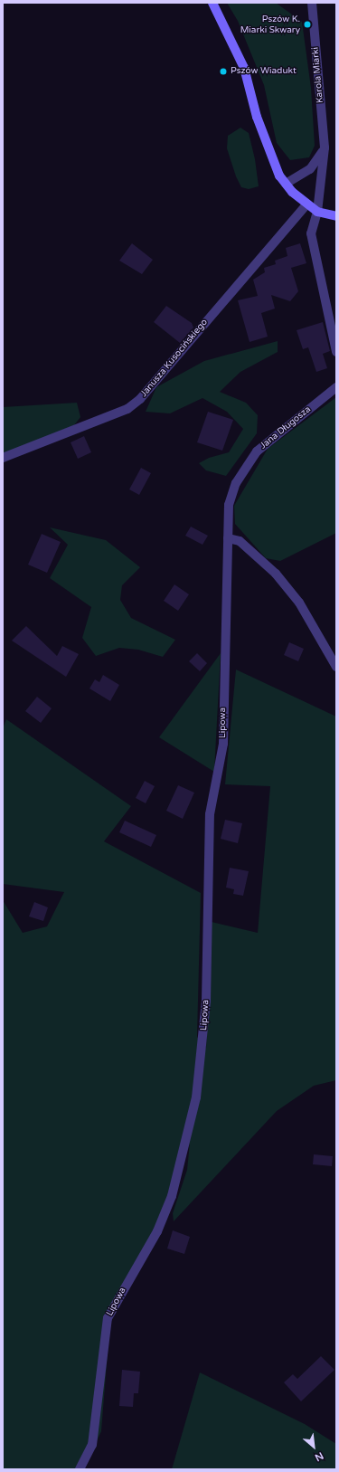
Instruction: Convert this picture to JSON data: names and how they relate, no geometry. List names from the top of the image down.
{
  "streets": {
    "street": [
      "Karola Miarki",
      "Janusza Kusocińskiego",
      "Jana Długosza",
      "Lipowa"
    ]
  },
  "crossings": [
    ["Jana Długosza", "Lipowa"]
  ],
  "places": ["Pszów K. Miarki Skwary", "Pszów Wiadukt"],
  "north": "bottom right"
}
